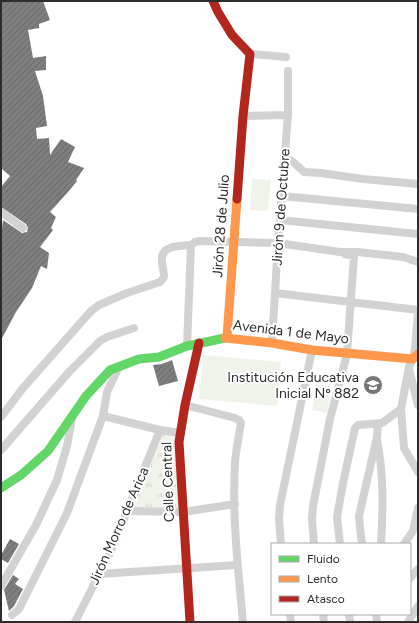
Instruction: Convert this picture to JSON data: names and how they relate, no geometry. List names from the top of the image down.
{
  "streets": {
    "street": [
      "Jirón 9 de Octubre",
      "Jirón 28 de Julio",
      "Avenida 1 de Mayo",
      "Calle Central",
      "Jirón Morro de Arica"
    ]
  },
  "crossings": [
    ["Jirón 9 de Octubre", "Avenida 1 de Mayo"],
    ["Jirón 28 de Julio", "Avenida 1 de Mayo"],
    ["Avenida 1 de Mayo", "Calle Central"]
  ],
  "places": {
    "school or university": ["Institución Educativa Inicial Nº 882"]
  },
  "legend": ["Fluido", "Lento", "Atasco"]
}
